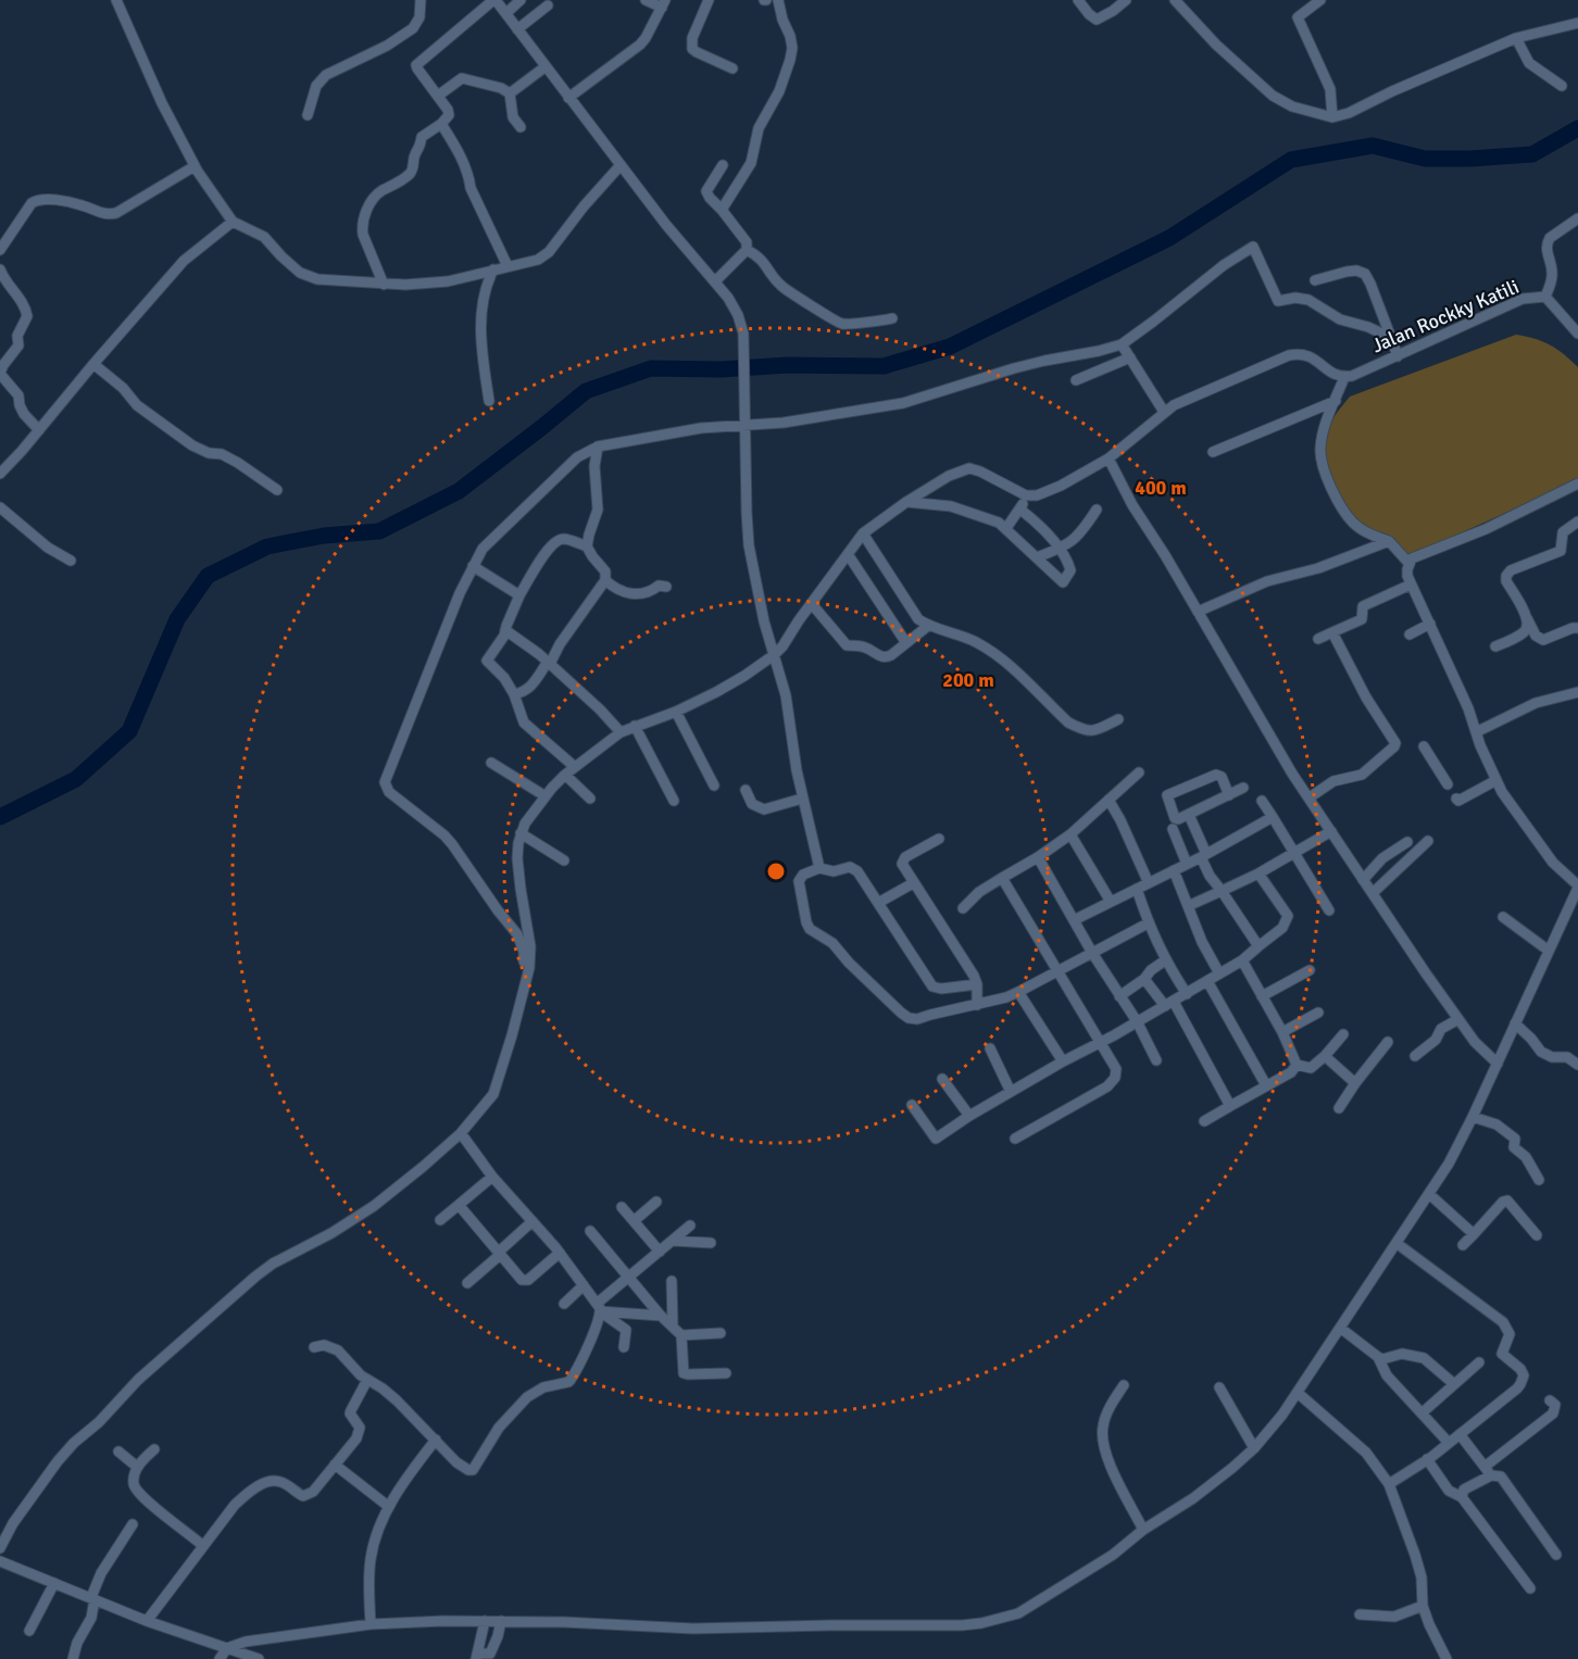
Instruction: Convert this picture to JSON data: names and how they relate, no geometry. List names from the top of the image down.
{
  "streets": {
    "street": ["Jalan Rockky Katili"]
  },
  "rings": ["400 m", "200 m"]
}
